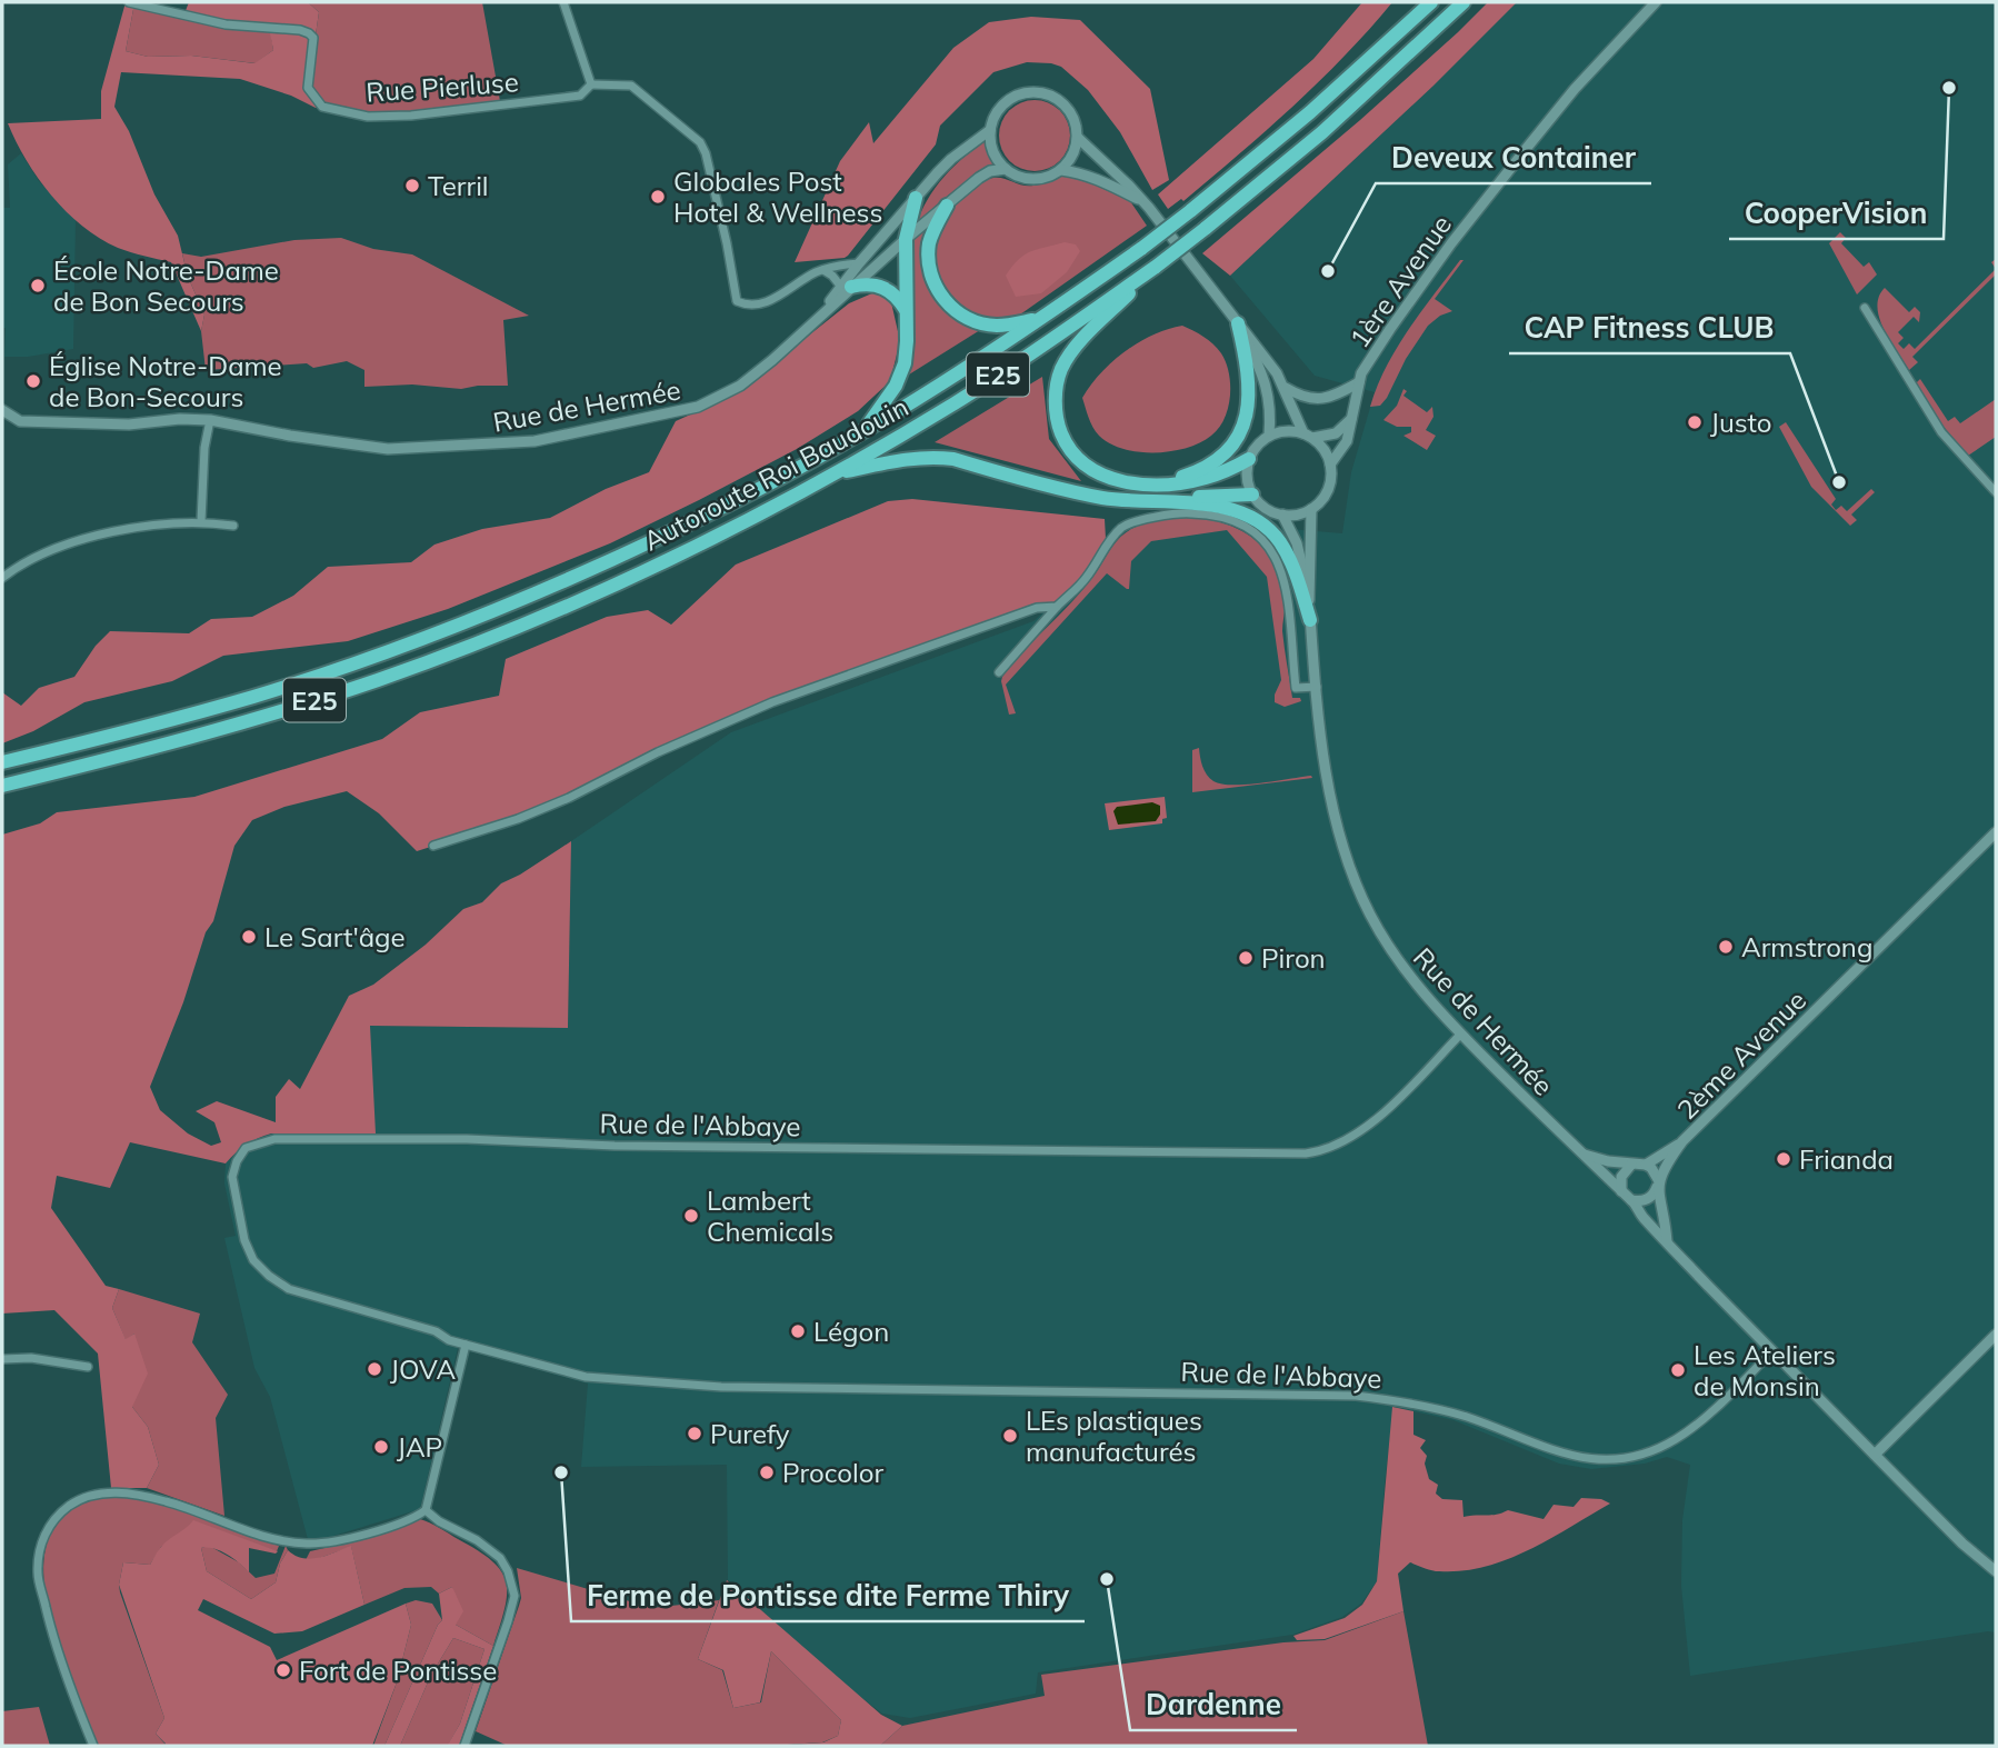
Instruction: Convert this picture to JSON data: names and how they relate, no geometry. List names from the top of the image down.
{
  "streets": {
    "highway": ["E25", "Autoroute Roi Baudouin"],
    "street": [
      "Rue Pierluse",
      "1ère Avenue",
      "Rue de Hermée",
      "2ème Avenue",
      "Rue de l'Abbaye"
    ]
  },
  "crossings": [
    ["1ère Avenue", "Rue de Hermée"],
    ["Rue de Hermée", "2ème Avenue"],
    ["Rue de Hermée", "Rue de l'Abbaye"]
  ],
  "places": [
    "CooperVision",
    "Terril",
    "Globales Post Hotel & Wellness",
    "Deveux Container",
    "École Notre-Dame de Bon Secours",
    "Église Notre-Dame de Bon-Secours",
    "Justo",
    "CAP Fitness CLUB",
    "Le Sart'âge",
    "Armstrong",
    "Piron",
    "Frianda",
    "Lambert Chemicals",
    "Légon",
    "JOVA",
    "Les Ateliers de Monsin",
    "Purefy",
    "LEs plastiques manufacturés",
    "JAP",
    "Ferme de Pontisse dite Ferme Thiry",
    "Procolor",
    "Dardenne",
    "Fort de Pontisse"
  ]
}
